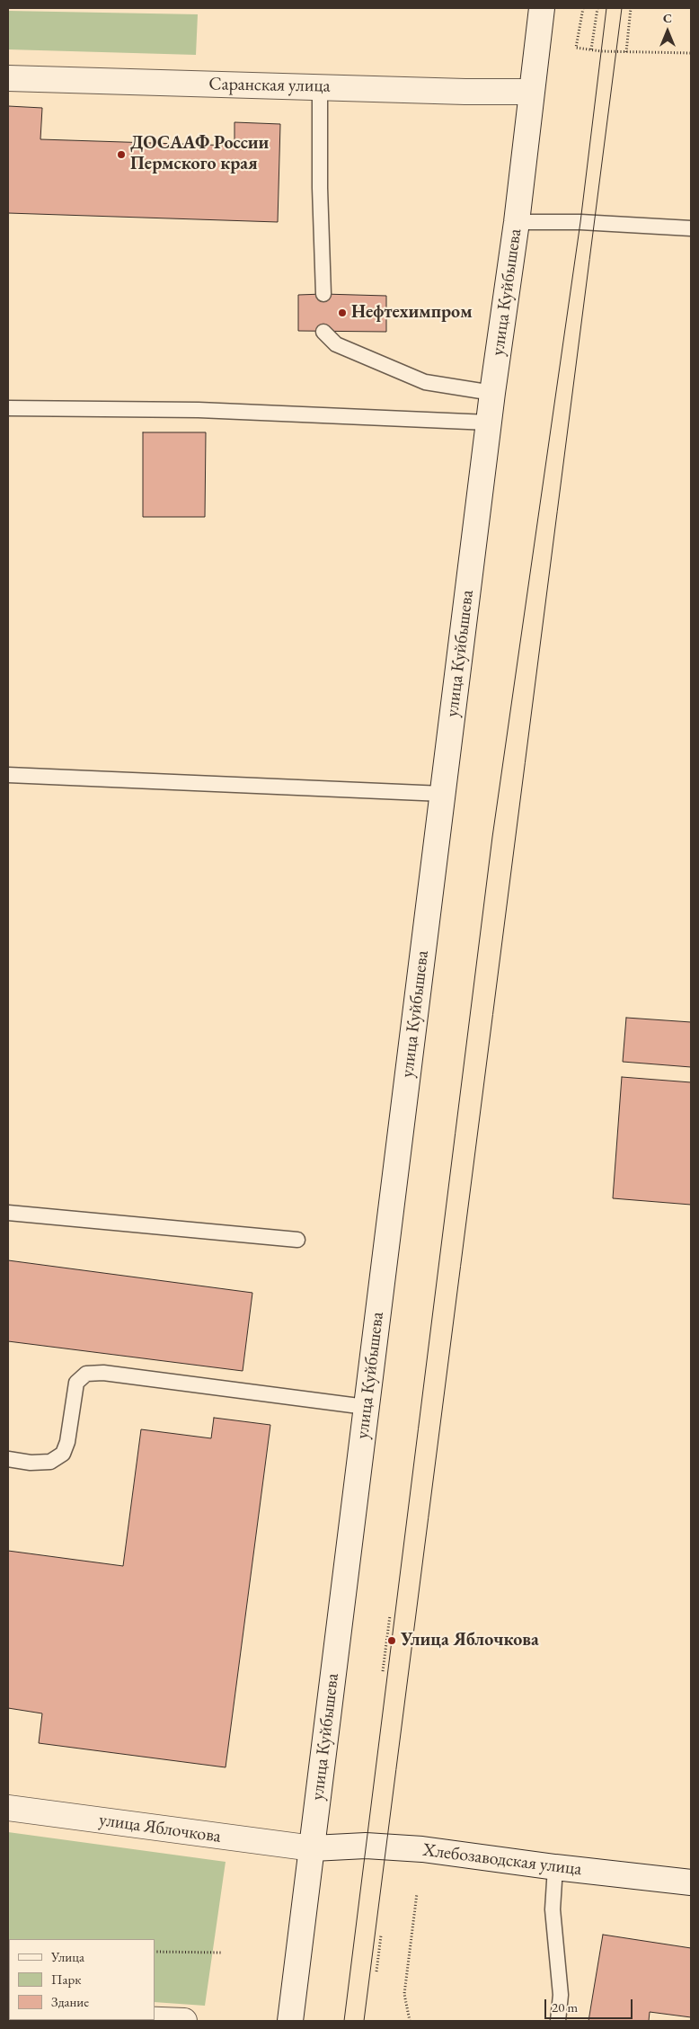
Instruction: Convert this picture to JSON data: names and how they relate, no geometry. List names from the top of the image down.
{
  "streets": {
    "main road": [
      "Саранская улица",
      "улица Куйбышева",
      "улица Яблочкова",
      "Хлебозаводская улица"
    ]
  },
  "crossings": [
    ["Саранская улица", "улица Куйбышева"],
    ["улица Куйбышева", "улица Яблочкова"],
    ["улица Куйбышева", "Хлебозаводская улица"],
    ["улица Яблочкова", "Хлебозаводская улица"]
  ],
  "places": ["ДОСААФ России Пермского края", "Нефтехимпром", "Улица Яблочкова"],
  "legend": ["Улица", "Парк", "Здание"],
  "scale_bar": "20 m",
  "north": "top"
}
